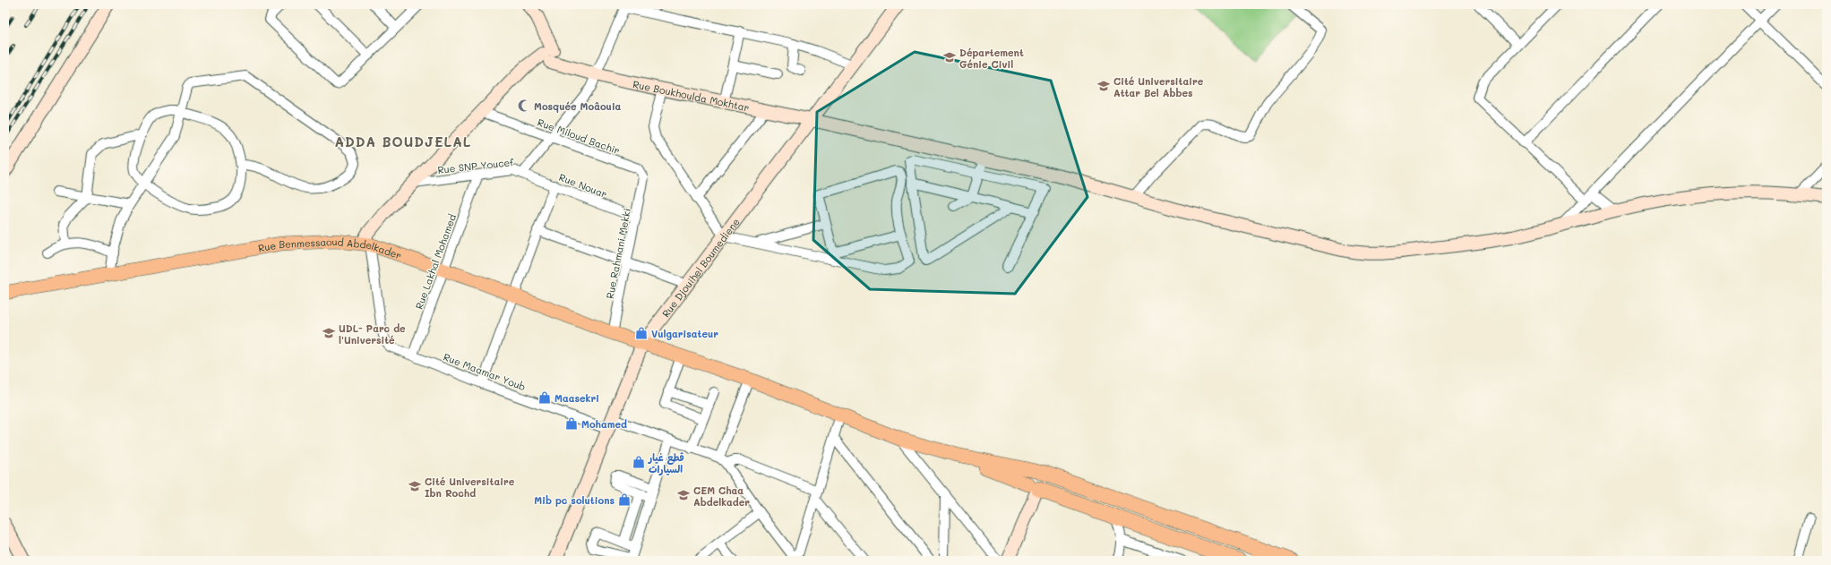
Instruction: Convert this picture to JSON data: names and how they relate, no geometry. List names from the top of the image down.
{
  "streets": {
    "main road": ["Rue Benmessaoud Abdelkader"],
    "street": [
      "Rue Boukhoulda Mokhtar",
      "Rue Miloud Bachir",
      "Rue SNP Youcef",
      "Rue Nouar",
      "Rue Rahmani Mekki",
      "Rue Lakhal Mohamed",
      "Rue Djouihel Boumediene",
      "Rue Maamar Youb"
    ]
  },
  "crossings": [
    ["Rue Boukhoulda Mokhtar", "Rue SNP Youcef"],
    ["Rue Boukhoulda Mokhtar", "Rue Djouihel Boumediene"],
    ["Rue Miloud Bachir", "Rue SNP Youcef"],
    ["Rue Miloud Bachir", "Rue Rahmani Mekki"],
    ["Rue SNP Youcef", "Rue Nouar"],
    ["Rue SNP Youcef", "Rue Lakhal Mohamed"],
    ["Rue Nouar", "Rue Rahmani Mekki"],
    ["Rue Benmessaoud Abdelkader", "Rue Rahmani Mekki"],
    ["Rue Benmessaoud Abdelkader", "Rue Lakhal Mohamed"],
    ["Rue Benmessaoud Abdelkader", "Rue Djouihel Boumediene"],
    ["Rue Benmessaoud Abdelkader", "Rue Maamar Youb"],
    ["Rue Lakhal Mohamed", "Rue Maamar Youb"],
    ["Rue Djouihel Boumediene", "Rue Maamar Youb"]
  ],
  "districts": ["ADDA BOUDJELAL"],
  "places": {
    "school or university": [
      "Département Génie Civil",
      "Cité Universitaire Attar Bel Abbes",
      "UDL- Parc de l'Université",
      "Cité Universitaire Ibn Rochd",
      "CEM Chaa Abdelkader"
    ],
    "mosque": ["Mosquée Moâouia"],
    "shop": [
      "Vulgarisateur",
      "Maasekri",
      "Mohamed",
      "قطع غيار السيارات",
      "Mib pc solutions"
    ]
  }
}
